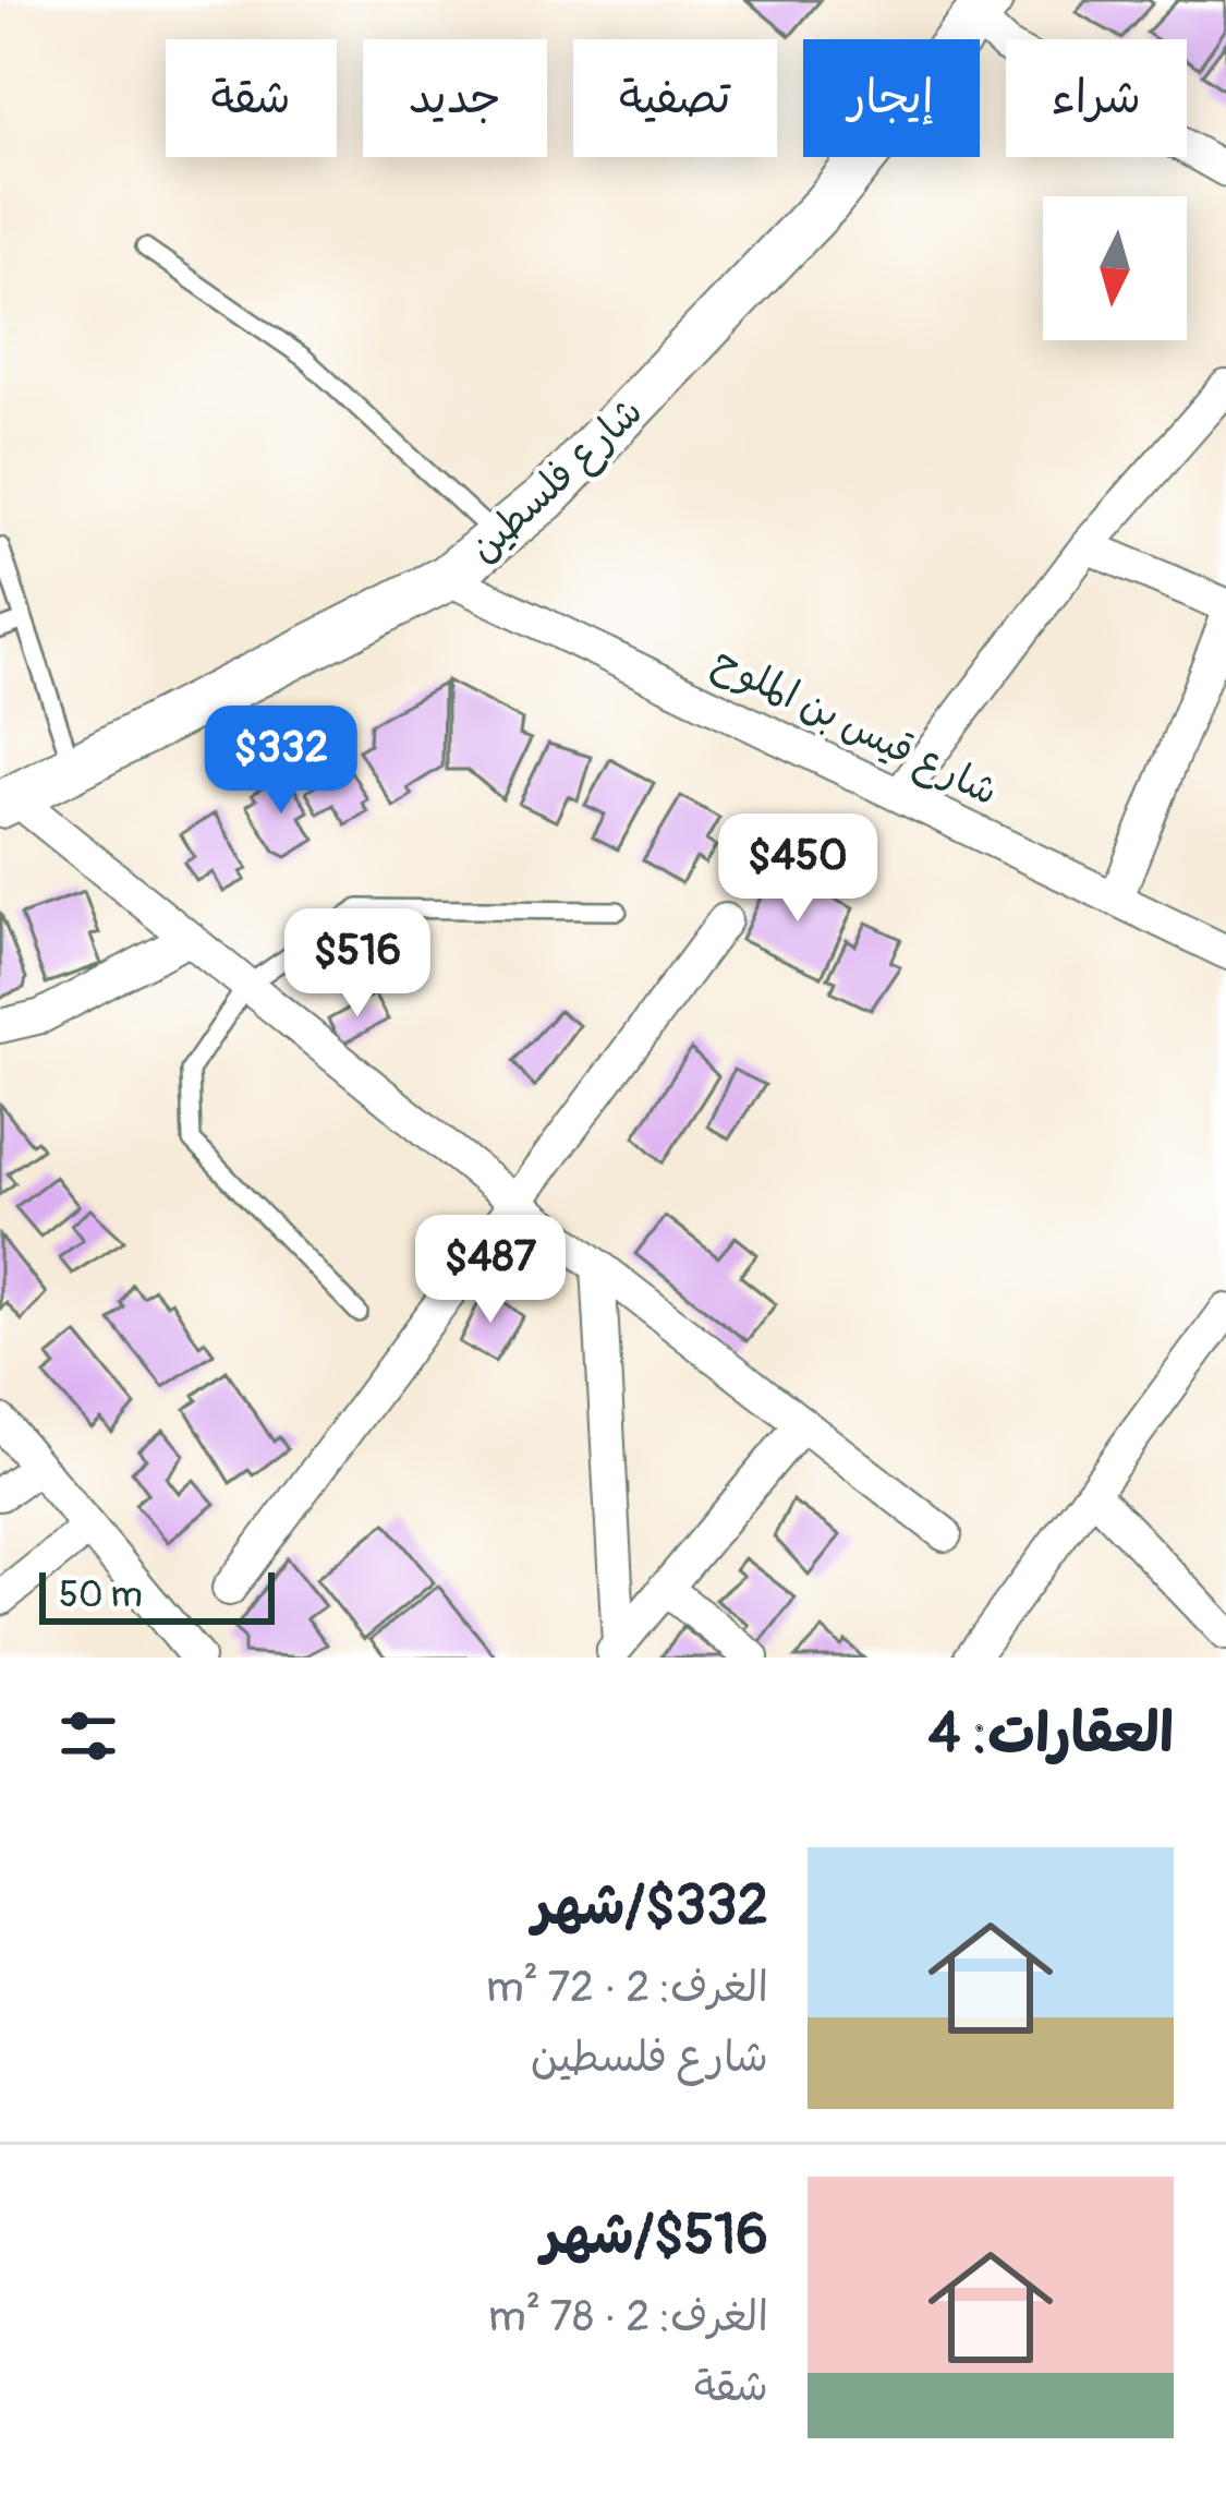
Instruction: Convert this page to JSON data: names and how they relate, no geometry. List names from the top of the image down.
{
  "streets": {
    "street": ["شارع فلسطين", "شارع قيس بن الملوح"]
  },
  "crossings": [
    ["شارع فلسطين", "شارع قيس بن الملوح"]
  ],
  "scale_bar": "50 m",
  "north": "bottom",
  "page": {
    "chip": [
      "شراء",
      "إيجار",
      "تصفية",
      "جديد",
      "شقة"
    ],
    "price": [
      "$332",
      "$450",
      "$516",
      "$487"
    ],
    "scale": "50 m",
    "heading": "العقارات: 4",
    "list": [
      {
        "name": "$332/شهر",
        "note": "الغرف: 2 · 72 m² · شارع فلسطين"
      },
      {
        "name": "$516/شهر",
        "note": "الغرف: 2 · 78 m² · شقة"
      }
    ]
  }
}
